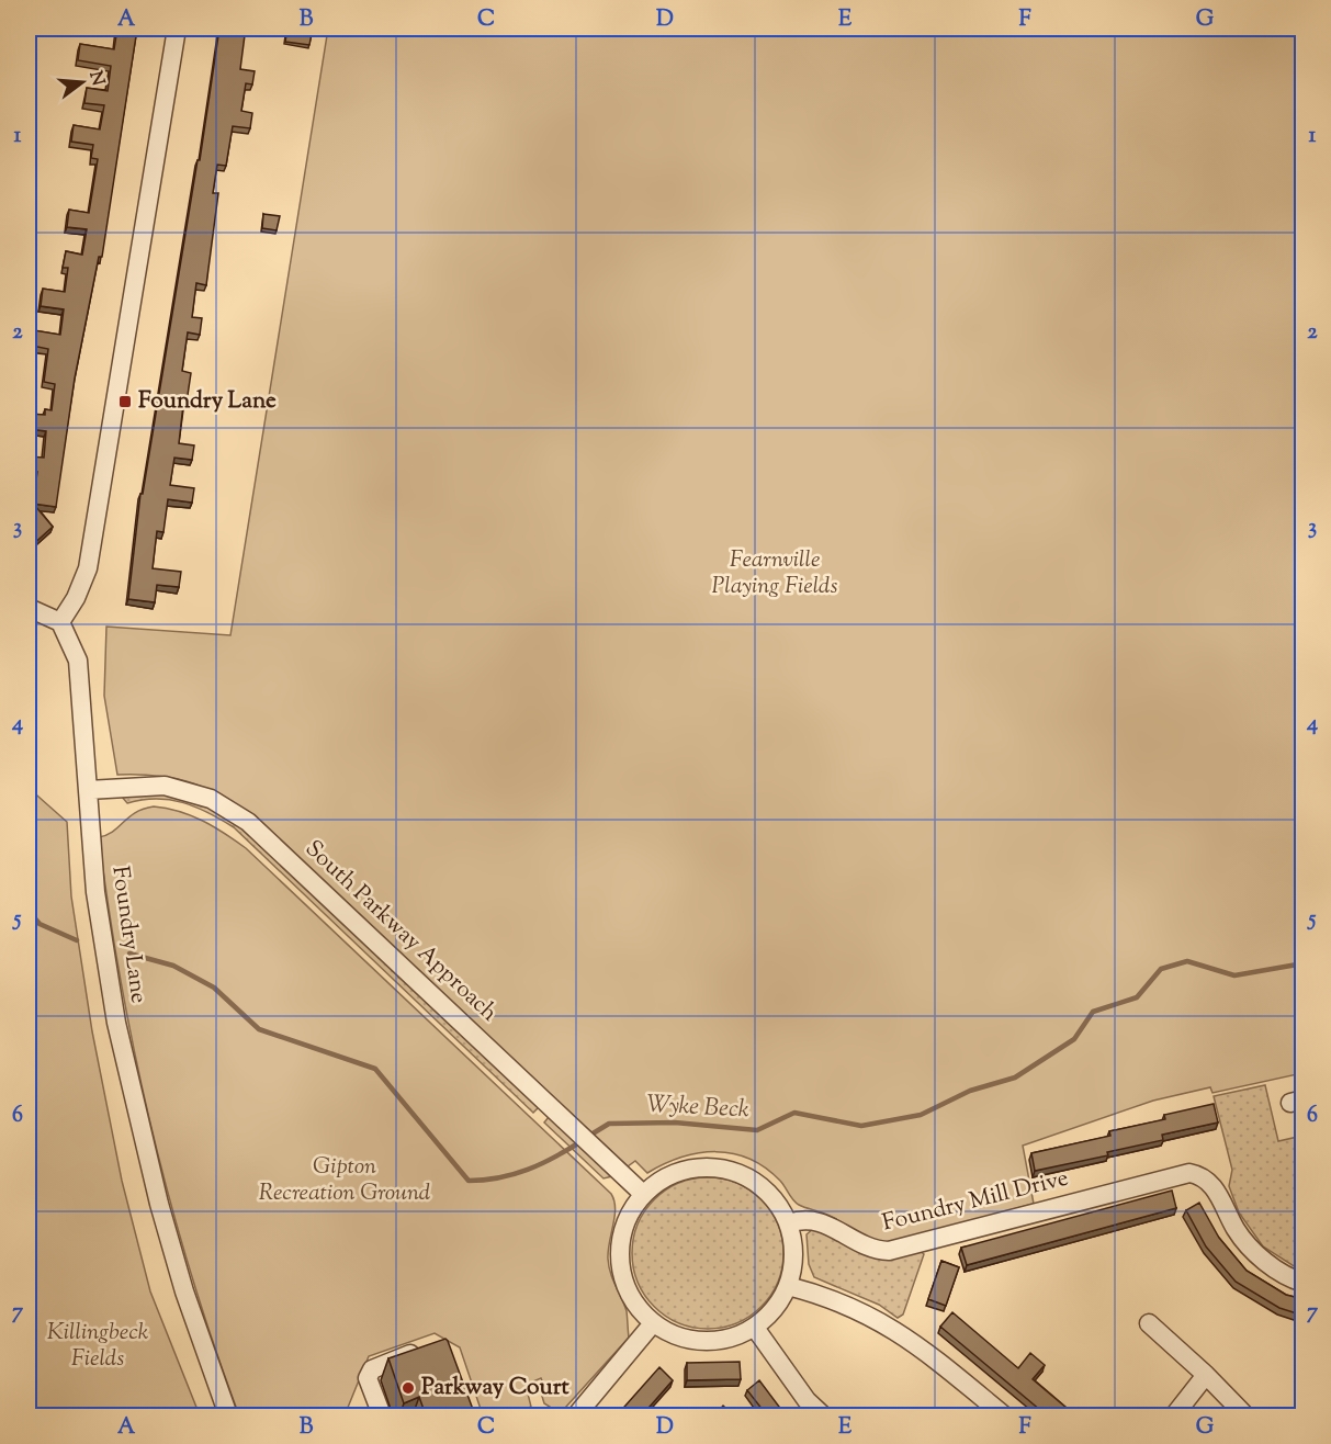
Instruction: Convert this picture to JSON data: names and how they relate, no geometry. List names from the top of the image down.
{
  "streets": {
    "street": ["South Parkway Approach", "Foundry Lane", "Foundry Mill Drive"]
  },
  "crossings": [
    ["South Parkway Approach", "Foundry Lane"],
    ["South Parkway Approach", "Foundry Mill Drive"]
  ],
  "water": ["Wyke Beck"],
  "parks": ["Fearnville Playing Fields", "Gipton Recreation Ground", "Killingbeck Fields"],
  "places": {
    "transit": ["Foundry Lane"],
    "other": ["Parkway Court"]
  },
  "north": "right",
  "grid": {
    "columns": [
      "A",
      "B",
      "C",
      "D",
      "E",
      "F",
      "G"
    ],
    "rows": [
      "1",
      "2",
      "3",
      "4",
      "5",
      "6",
      "7"
    ]
  }
}
